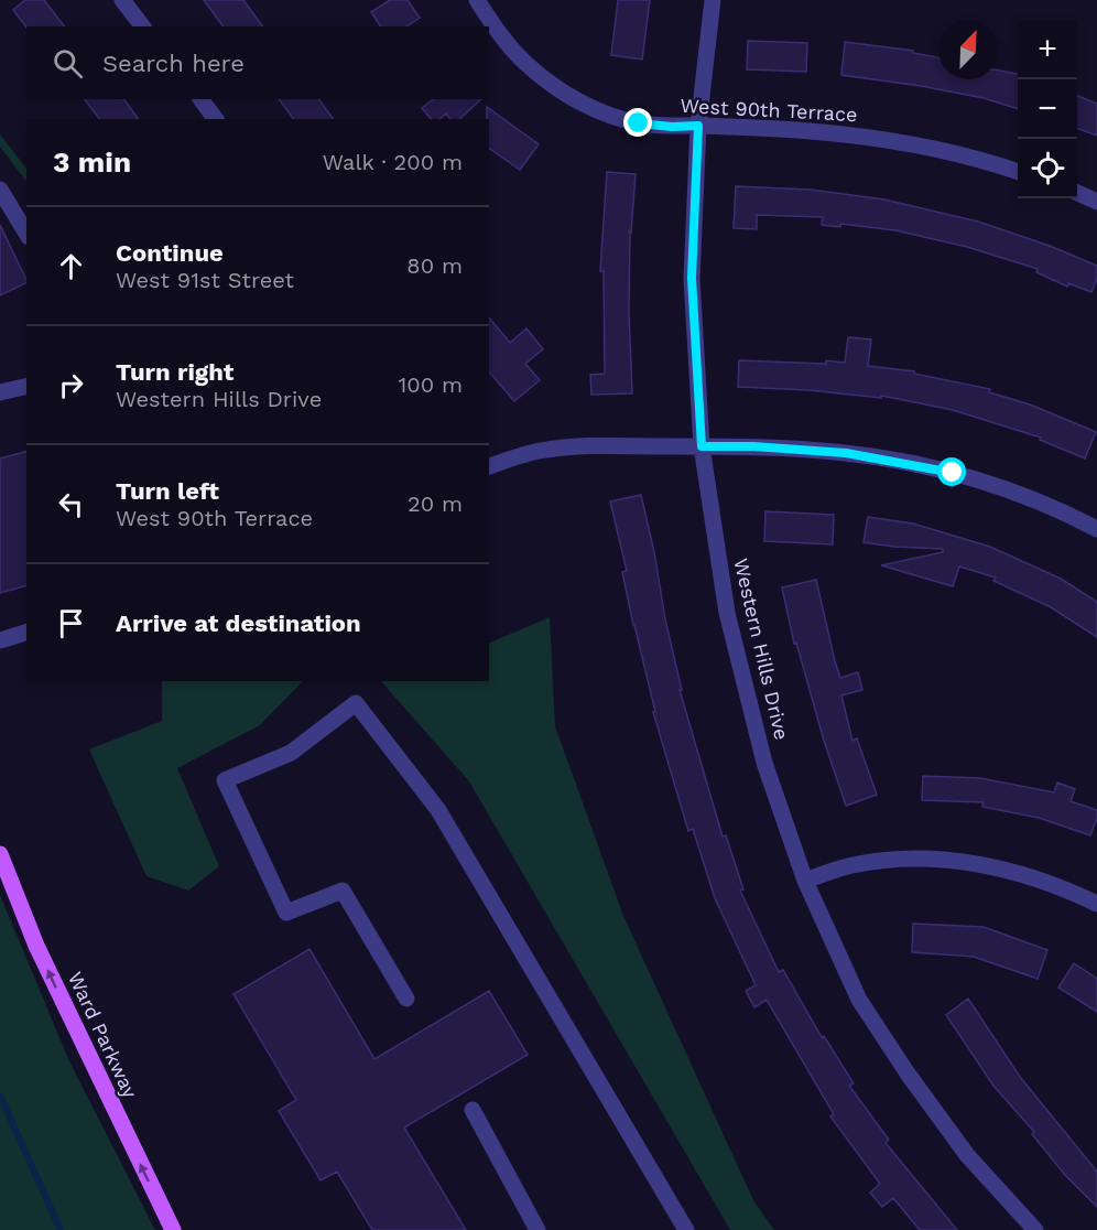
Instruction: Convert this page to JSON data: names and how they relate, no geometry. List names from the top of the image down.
{
  "streets": {
    "main road": ["Ward Parkway"],
    "street": ["West 90th Terrace", "Western Hills Drive"]
  },
  "crossings": [
    ["West 90th Terrace", "Western Hills Drive"]
  ],
  "one_way": ["Ward Parkway"],
  "north": "top right",
  "page": {
    "map_buttons": ["+", "−"],
    "search": "Search here",
    "heading": ["3 min", "Walk · 200 m"],
    "list": [
      ["Continue", "West 91st Street", "80 m"],
      ["Turn right", "Western Hills Drive", "100 m"],
      ["Turn left", "West 90th Terrace", "20 m"],
      "Arrive at destination"
    ]
  }
}
